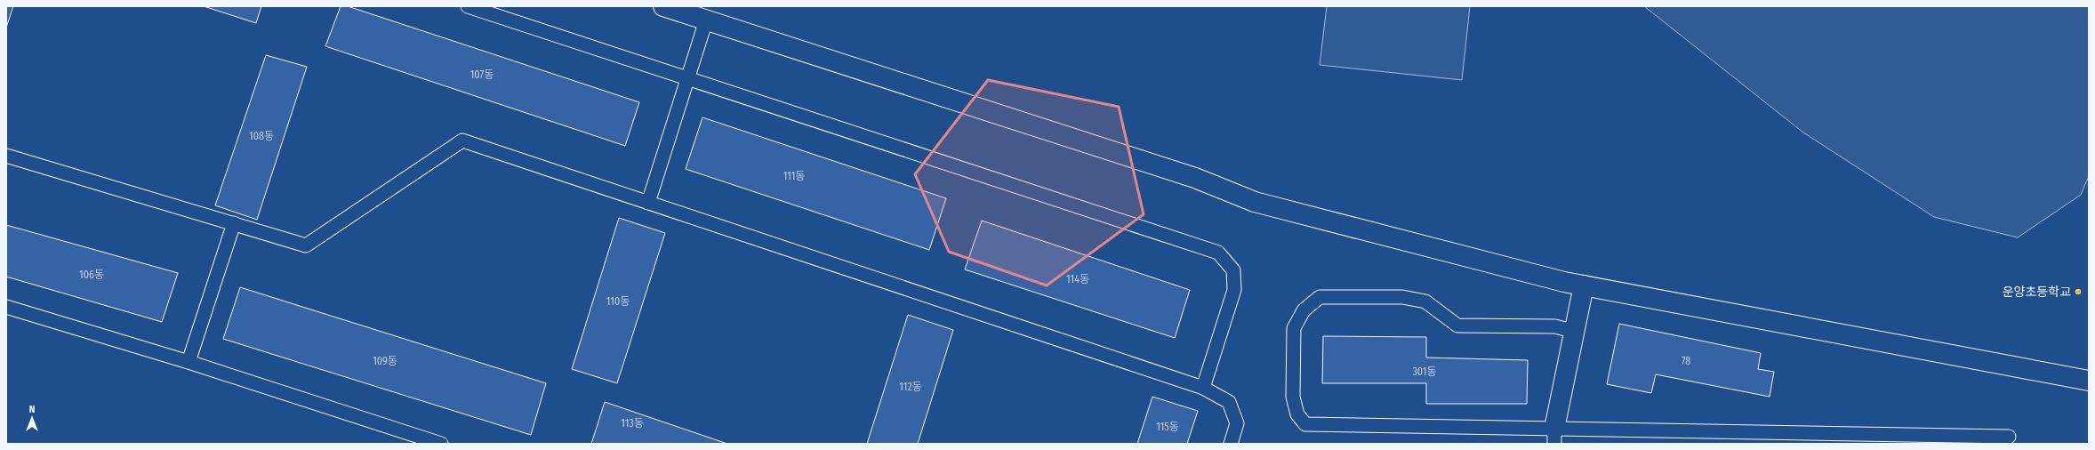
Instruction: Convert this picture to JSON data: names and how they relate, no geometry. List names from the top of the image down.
{
  "places": ["운양초등학교"],
  "house_numbers": [
    "107동",
    "108동",
    "111동",
    "106동",
    "114동",
    "110동",
    "109동",
    "78",
    "301동",
    "112동",
    "113동",
    "115동"
  ],
  "north": "top"
}
